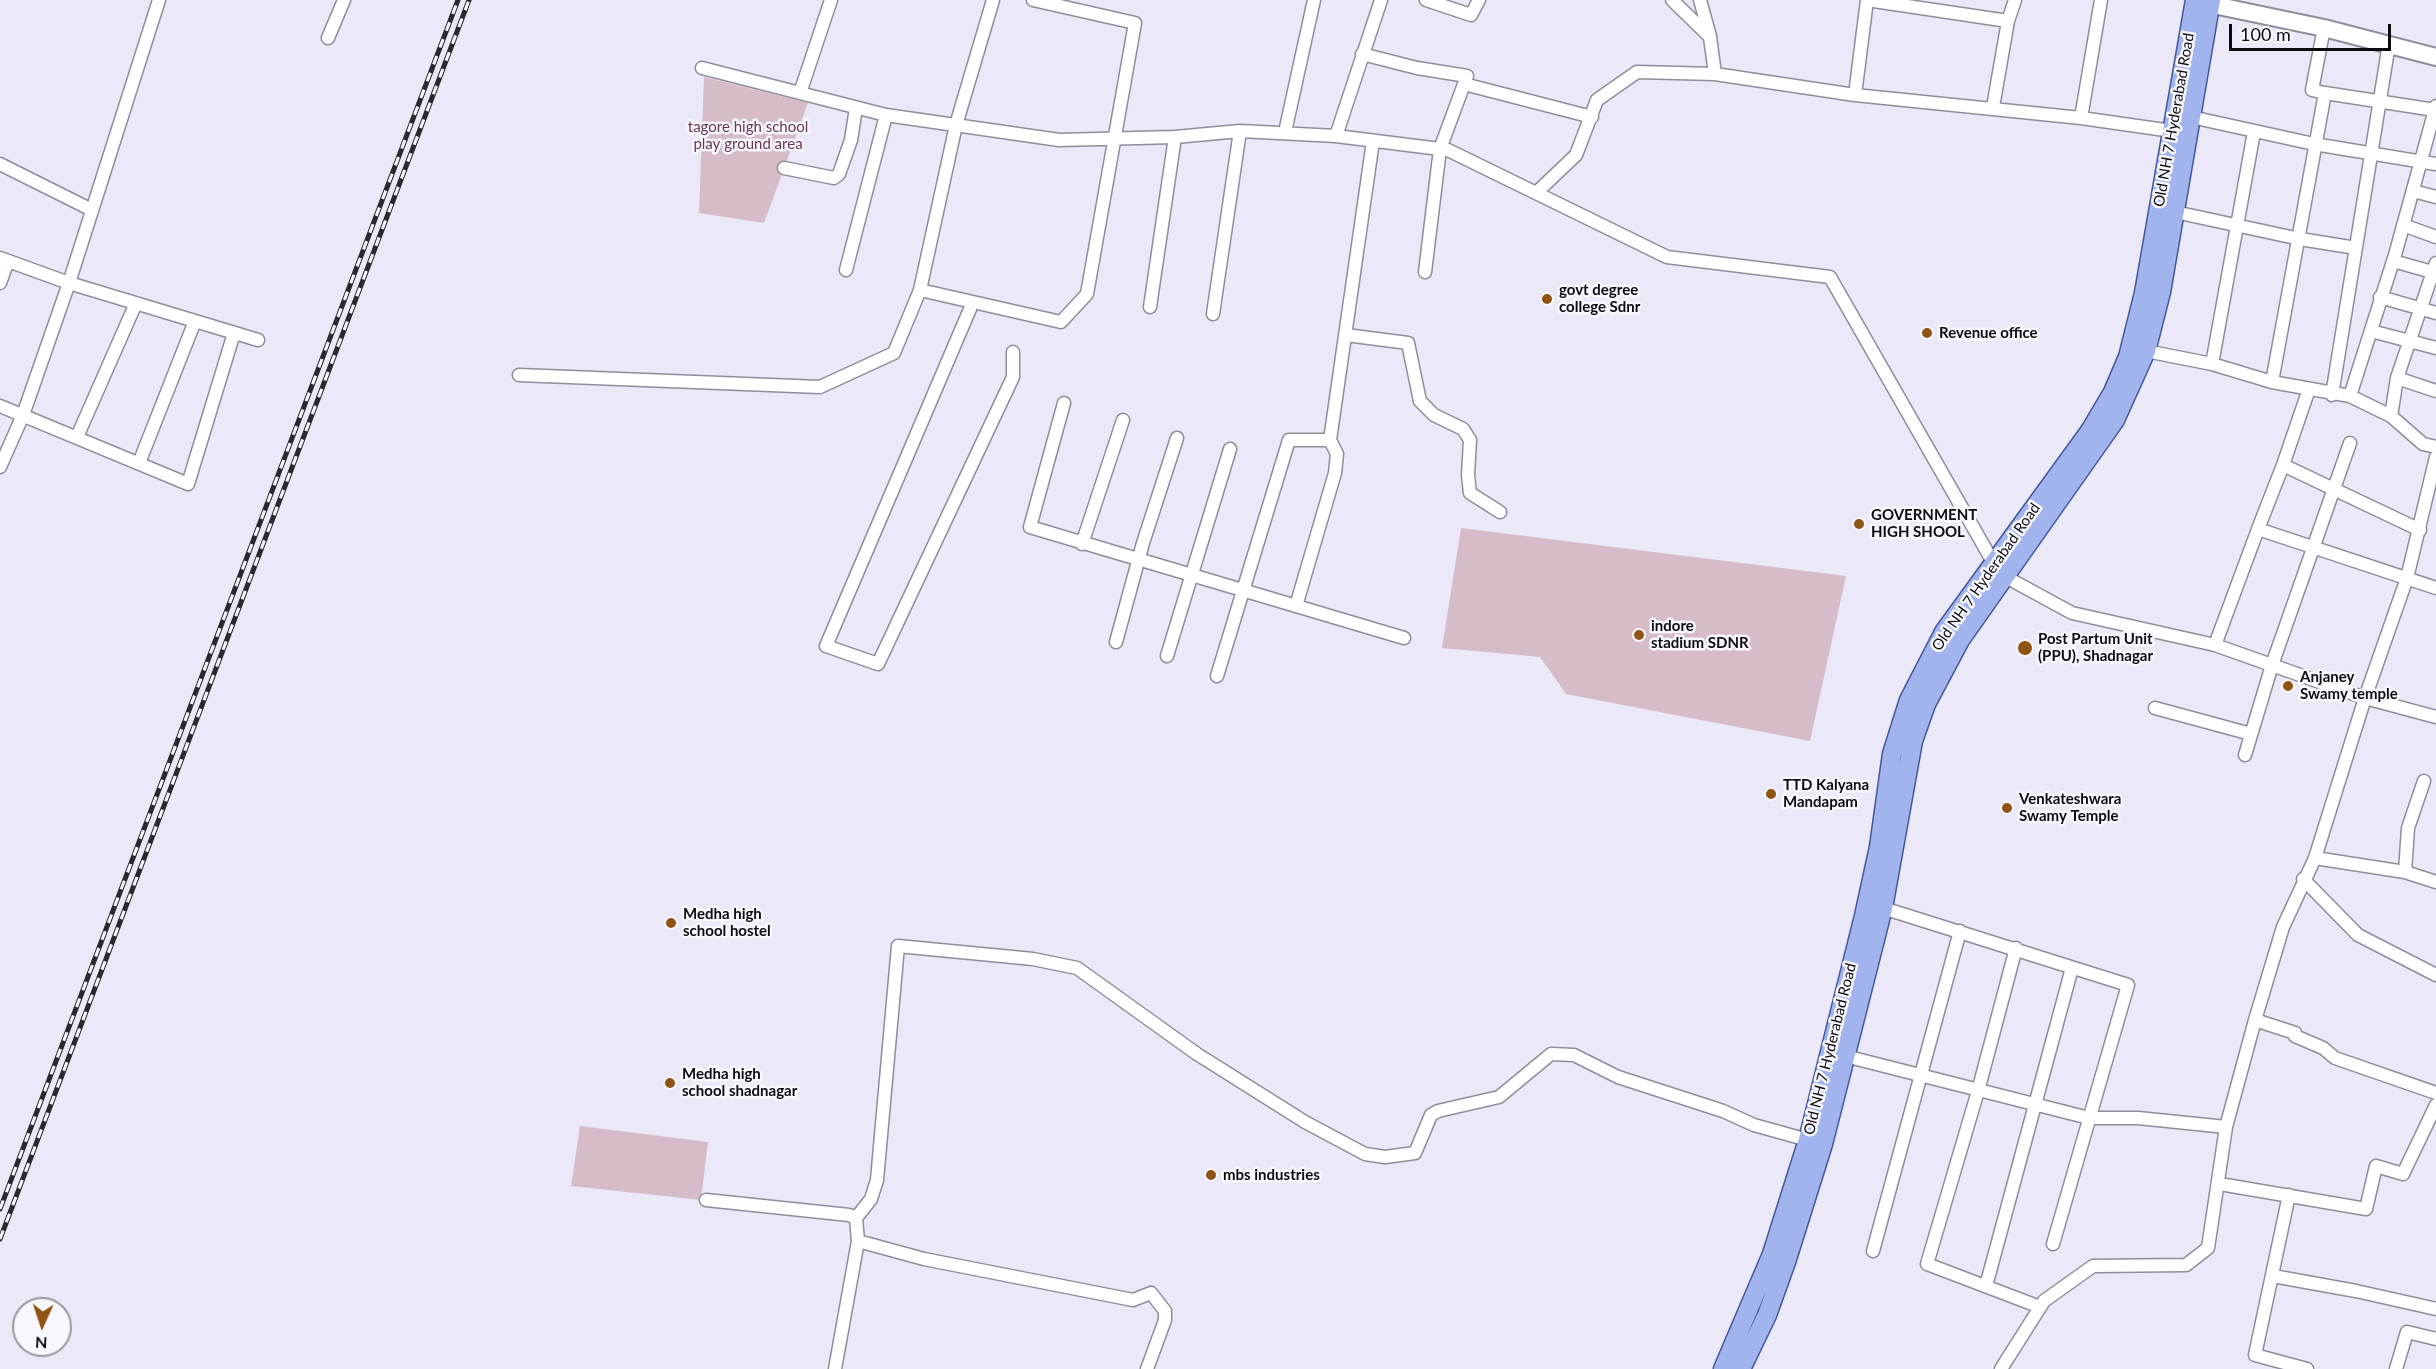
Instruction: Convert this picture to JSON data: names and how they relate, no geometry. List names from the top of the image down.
{
  "streets": {
    "main road": ["Old NH 7 Hyderabad Road"]
  },
  "parks": ["tagore high school play ground area"],
  "places": [
    "govt degree college Sdnr",
    "Revenue office",
    "GOVERNMENT HIGH SHOOL",
    "indore stadium SDNR",
    "Post Partum Unit (PPU), Shadnagar",
    "Anjaney Swamy temple",
    "TTD Kalyana Mandapam",
    "Venkateshwara Swamy Temple",
    "Medha high school hostel",
    "Medha high school shadnagar",
    "mbs industries"
  ],
  "scale_bar": "100 m",
  "north": "bottom"
}
